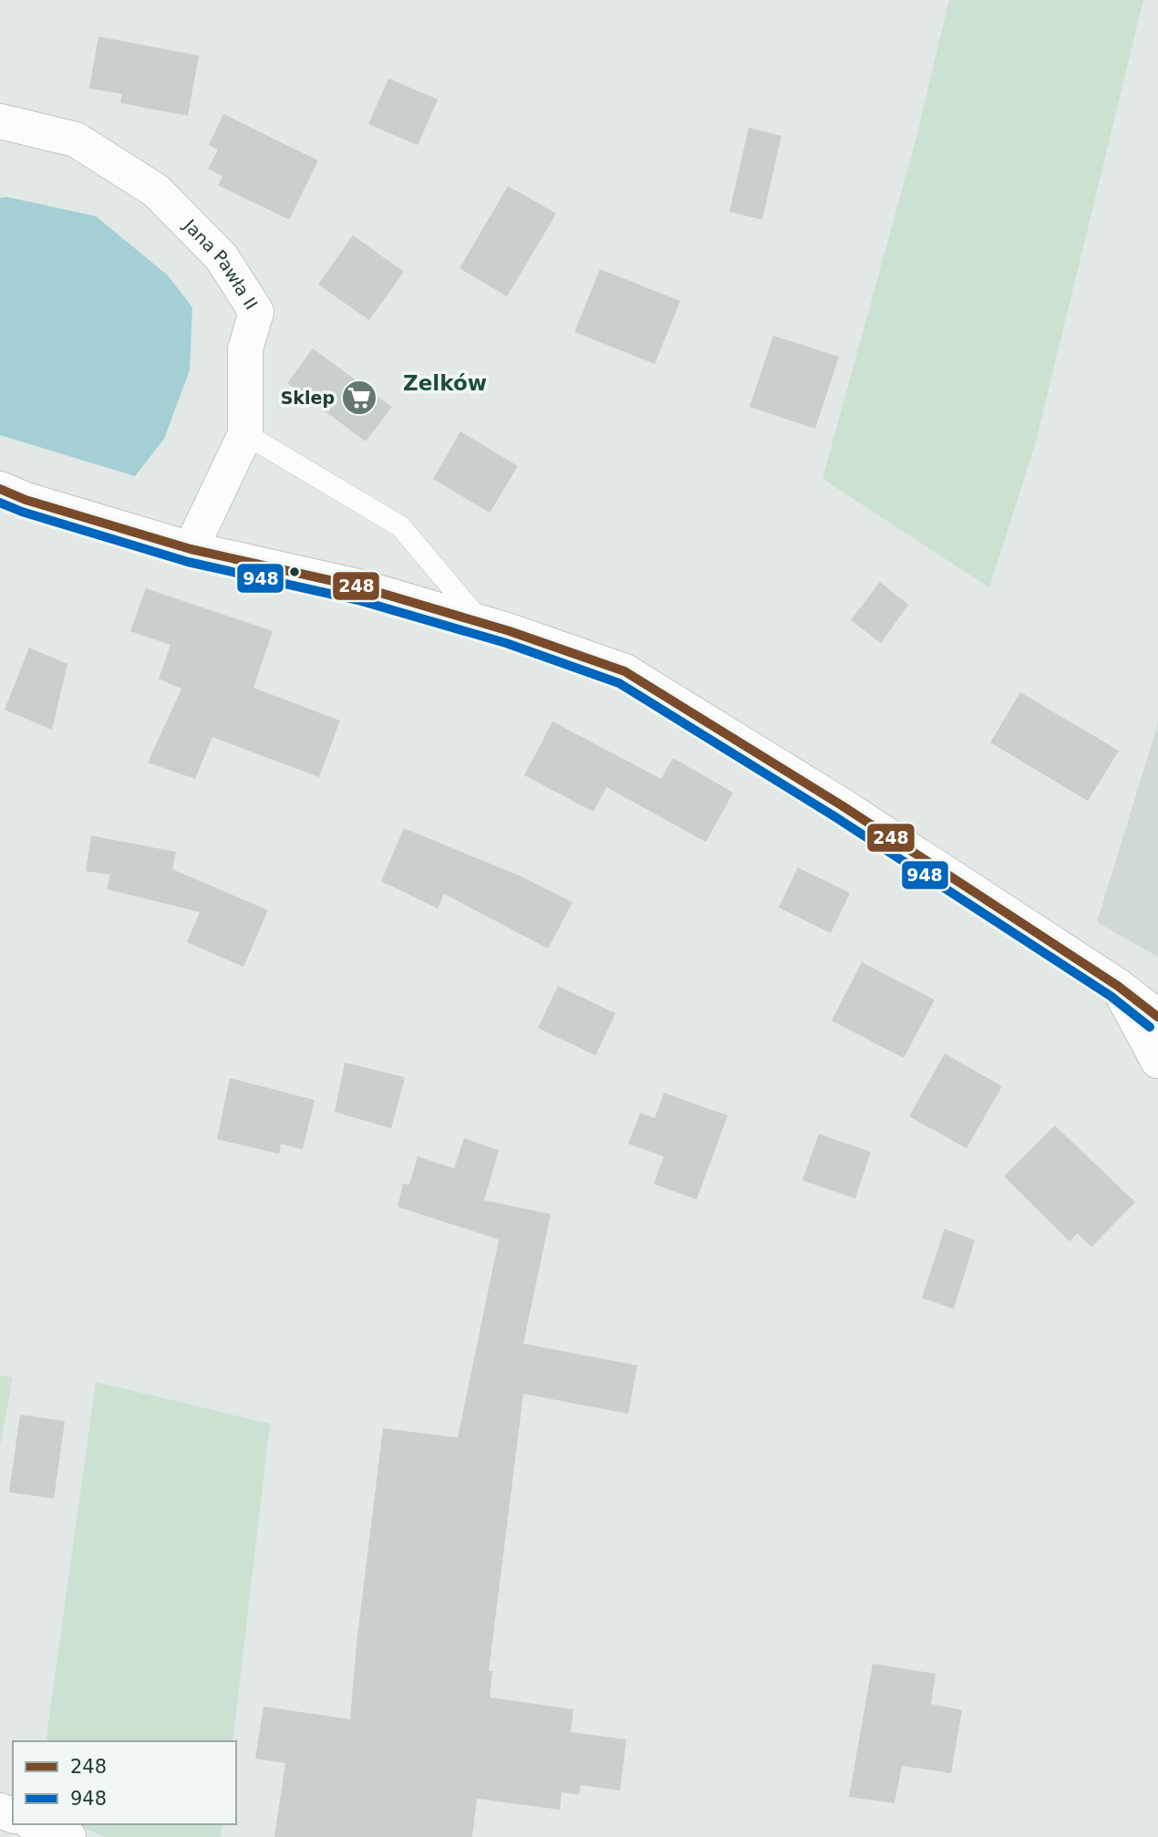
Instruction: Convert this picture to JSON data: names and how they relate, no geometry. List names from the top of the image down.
{
  "streets": {
    "street": ["Jana Pawła II"]
  },
  "districts": ["Zelków"],
  "places": {
    "supermarket": ["Sklep"]
  },
  "lines": ["transit line 248", "transit line 948"],
  "legend": ["248", "948"]
}
